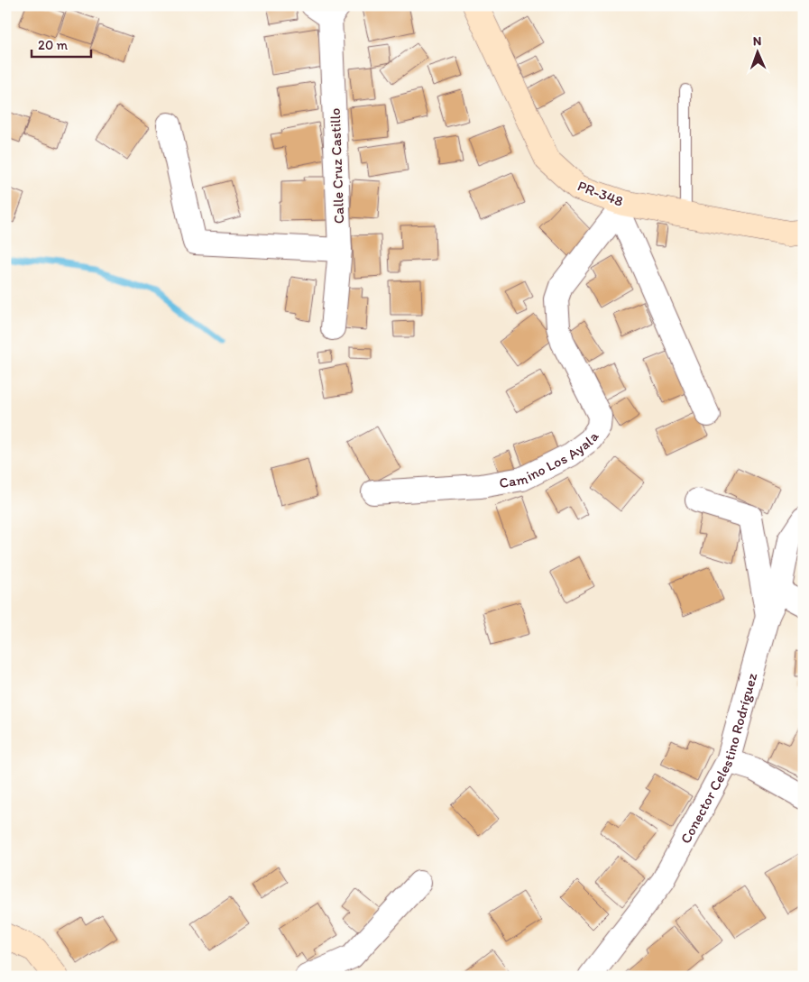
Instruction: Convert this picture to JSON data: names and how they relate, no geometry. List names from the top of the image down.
{
  "streets": {
    "street": [
      "Calle Cruz Castillo",
      "PR-348",
      "Camino Los Ayala",
      "Conector Celestino Rodríguez"
    ]
  },
  "crossings": [
    ["PR-348", "Camino Los Ayala"]
  ],
  "scale_bar": "20 m",
  "north": "top"
}
